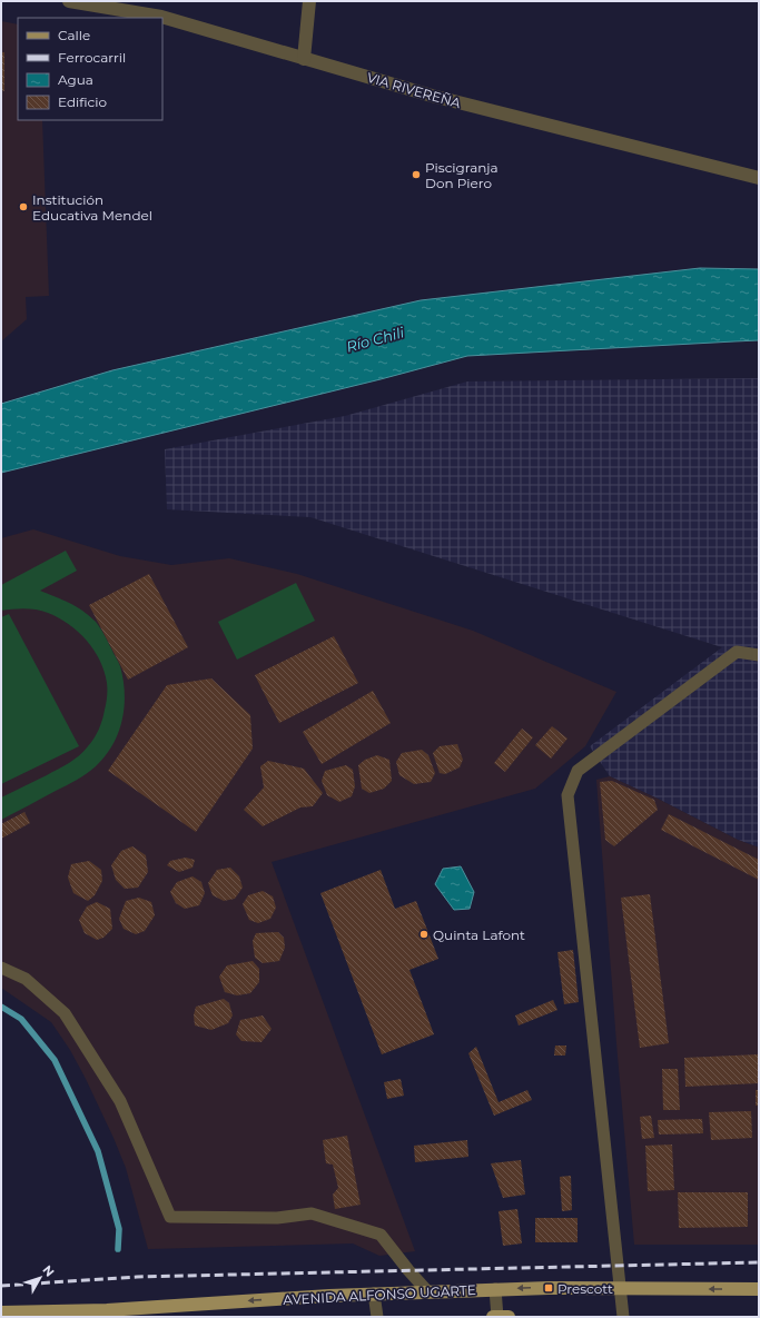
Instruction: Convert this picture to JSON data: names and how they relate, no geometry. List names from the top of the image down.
{
  "streets": {
    "main road": ["AVENIDA ALFONSO UGARTE"],
    "street": ["VIA RIVEREÑA"]
  },
  "one_way": ["AVENIDA ALFONSO UGARTE"],
  "water": ["Río Chili"],
  "places": {
    "other": ["Piscigranja Don Piero", "Institución Educativa Mendel", "Quinta Lafont"],
    "transit": ["Prescott"]
  },
  "legend": [
    "Calle",
    "Ferrocarril",
    "Agua",
    "Edificio"
  ],
  "north": "top right"
}
